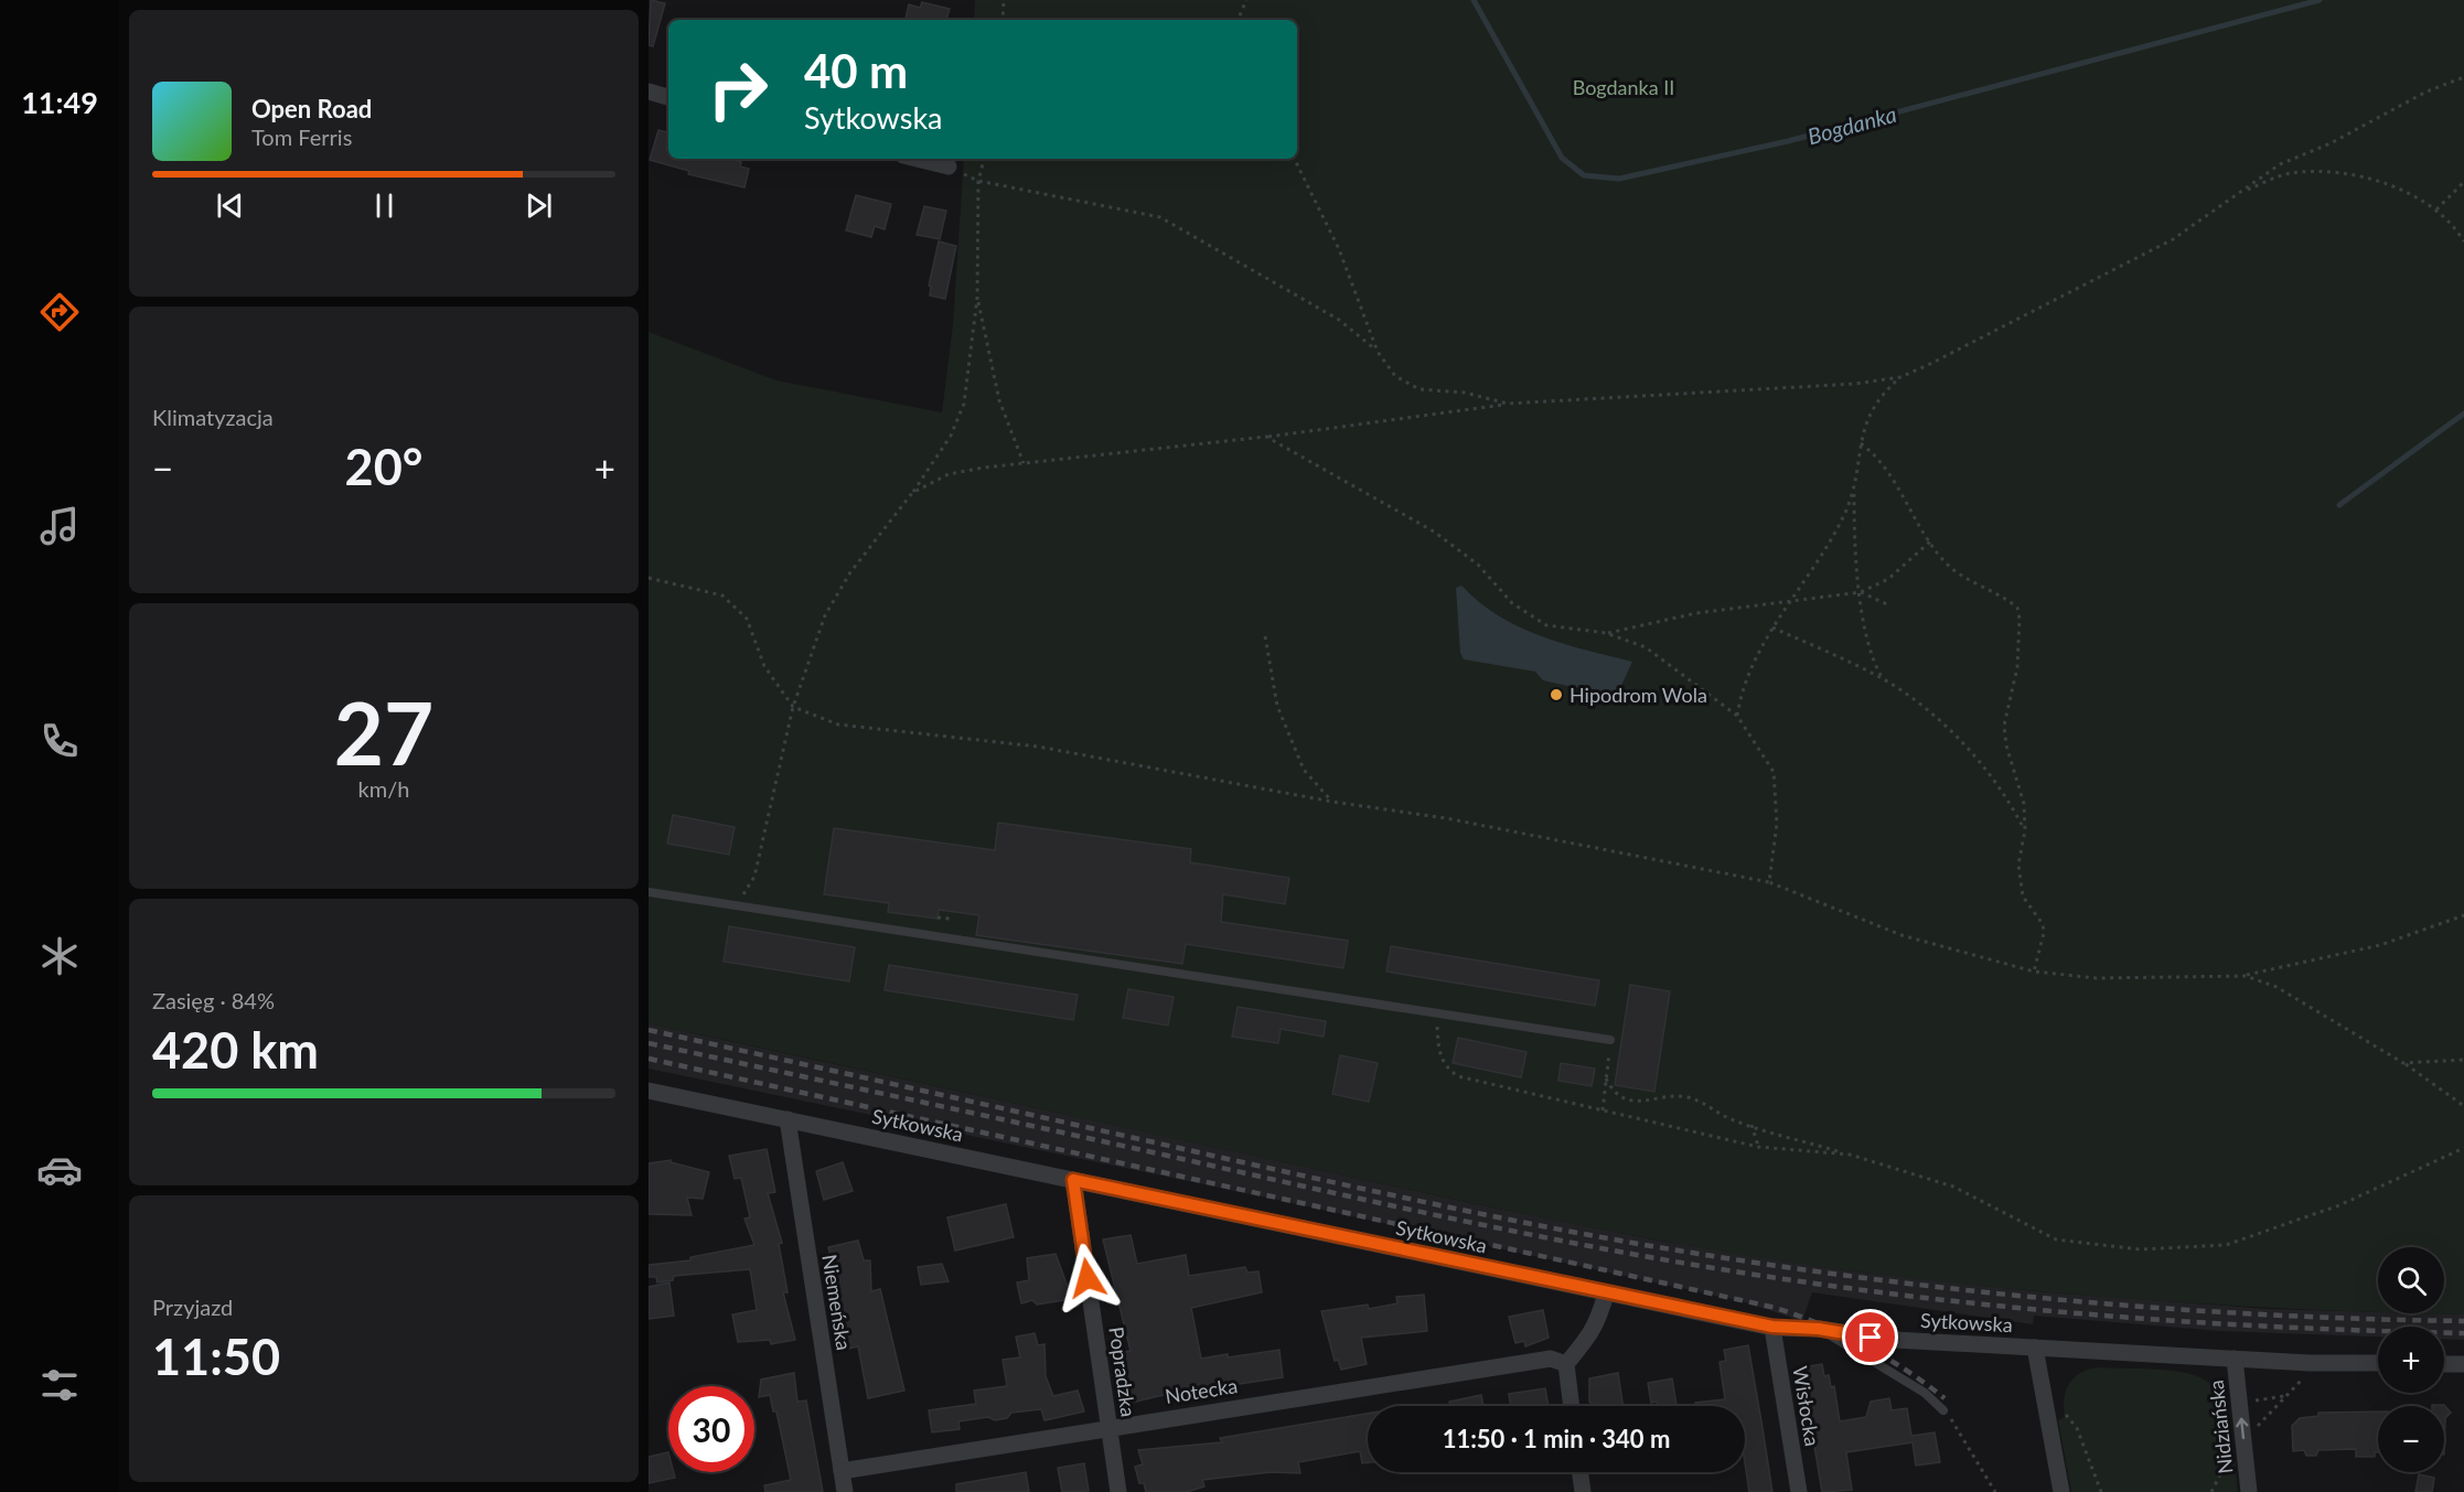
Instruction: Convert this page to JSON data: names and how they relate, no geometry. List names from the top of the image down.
{
  "streets": {
    "street": [
      "Sytkowska",
      "Niemeńska",
      "Popradzka",
      "Notecka",
      "Wisłocka",
      "Nidziańska"
    ]
  },
  "crossings": [
    ["Sytkowska", "Niemeńska"],
    ["Sytkowska", "Popradzka"],
    ["Sytkowska", "Wisłocka"],
    ["Sytkowska", "Nidziańska"],
    ["Niemeńska", "Notecka"],
    ["Popradzka", "Notecka"]
  ],
  "one_way": ["Nidziańska"],
  "water": ["Bogdanka"],
  "parks": ["Bogdanka II"],
  "places": ["Hipodrom Wola"],
  "page": {
    "tabs": "11:49",
    "turn": ["40 m", "Sytkowska"],
    "song": ["Open Road", "Tom Ferris"],
    "tile": [
      "Klimatyzacja",
      ["27", "km/h"],
      ["Zasięg · 84%", "420 km"],
      ["Przyjazd", "11:50"]
    ],
    "heat": ["−", "20°", "+"],
    "map_buttons": ["+", "−"],
    "limit": "30",
    "trip": "11:50 · 1 min · 340 m"
  }
}
